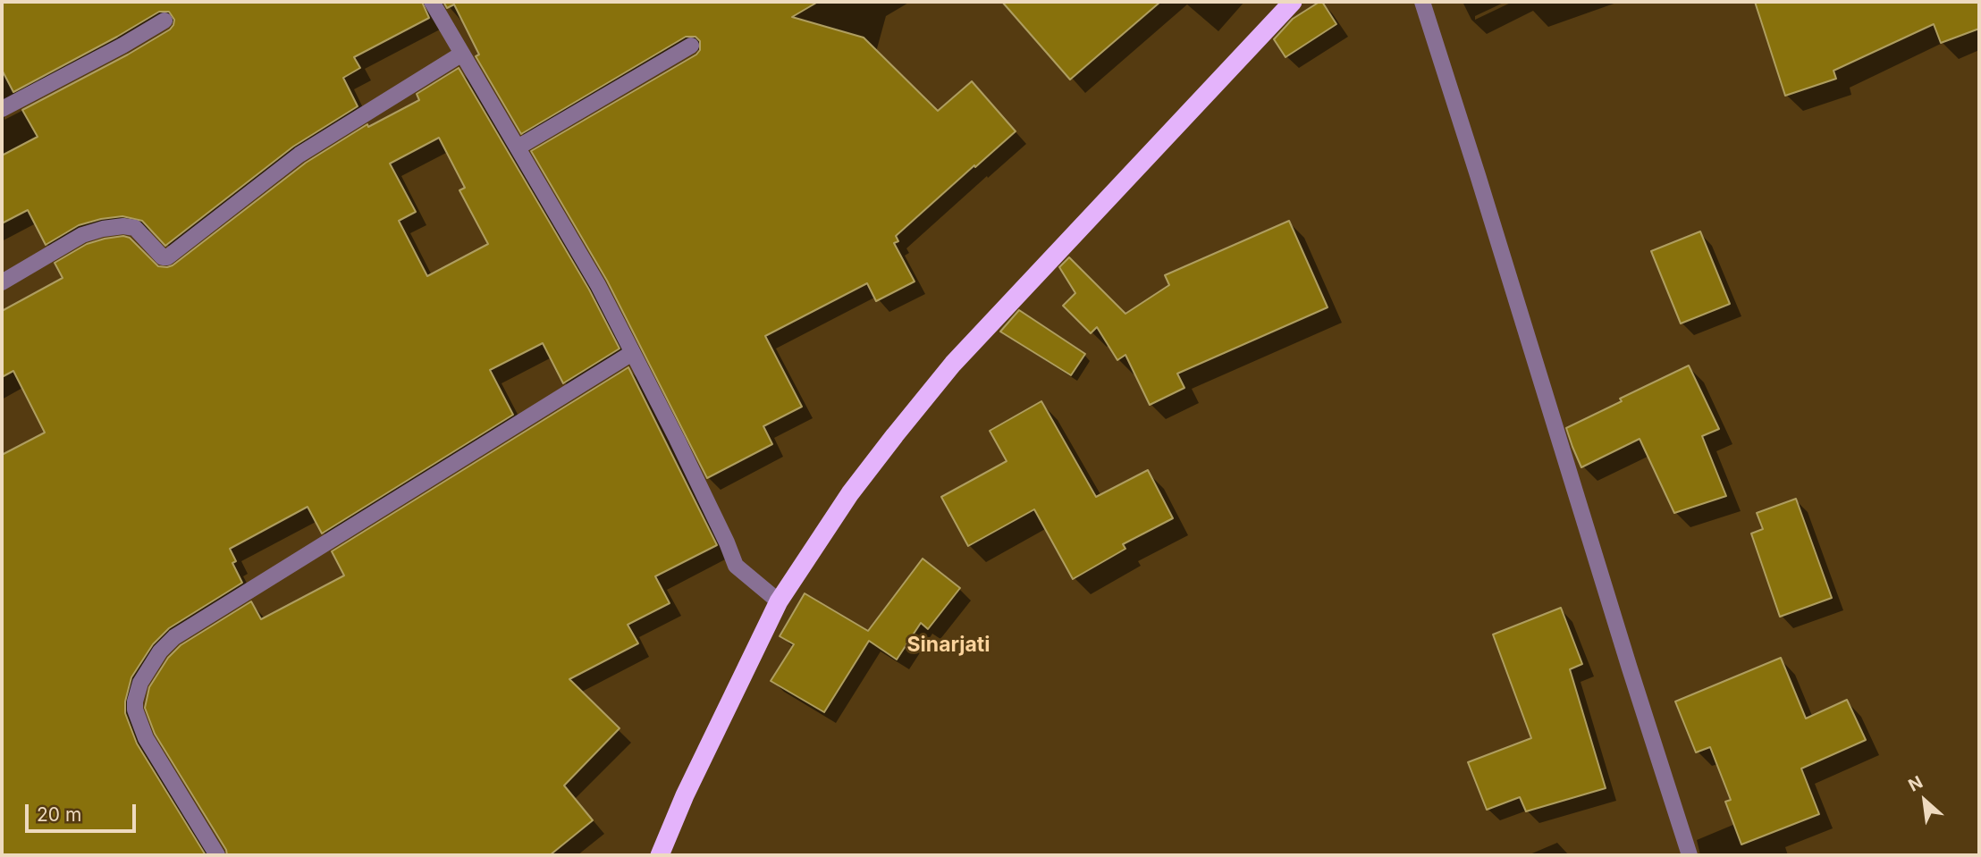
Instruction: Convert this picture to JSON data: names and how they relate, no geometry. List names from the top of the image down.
{
  "districts": ["Sinarjati"],
  "scale_bar": "20 m",
  "north": "top left"
}
